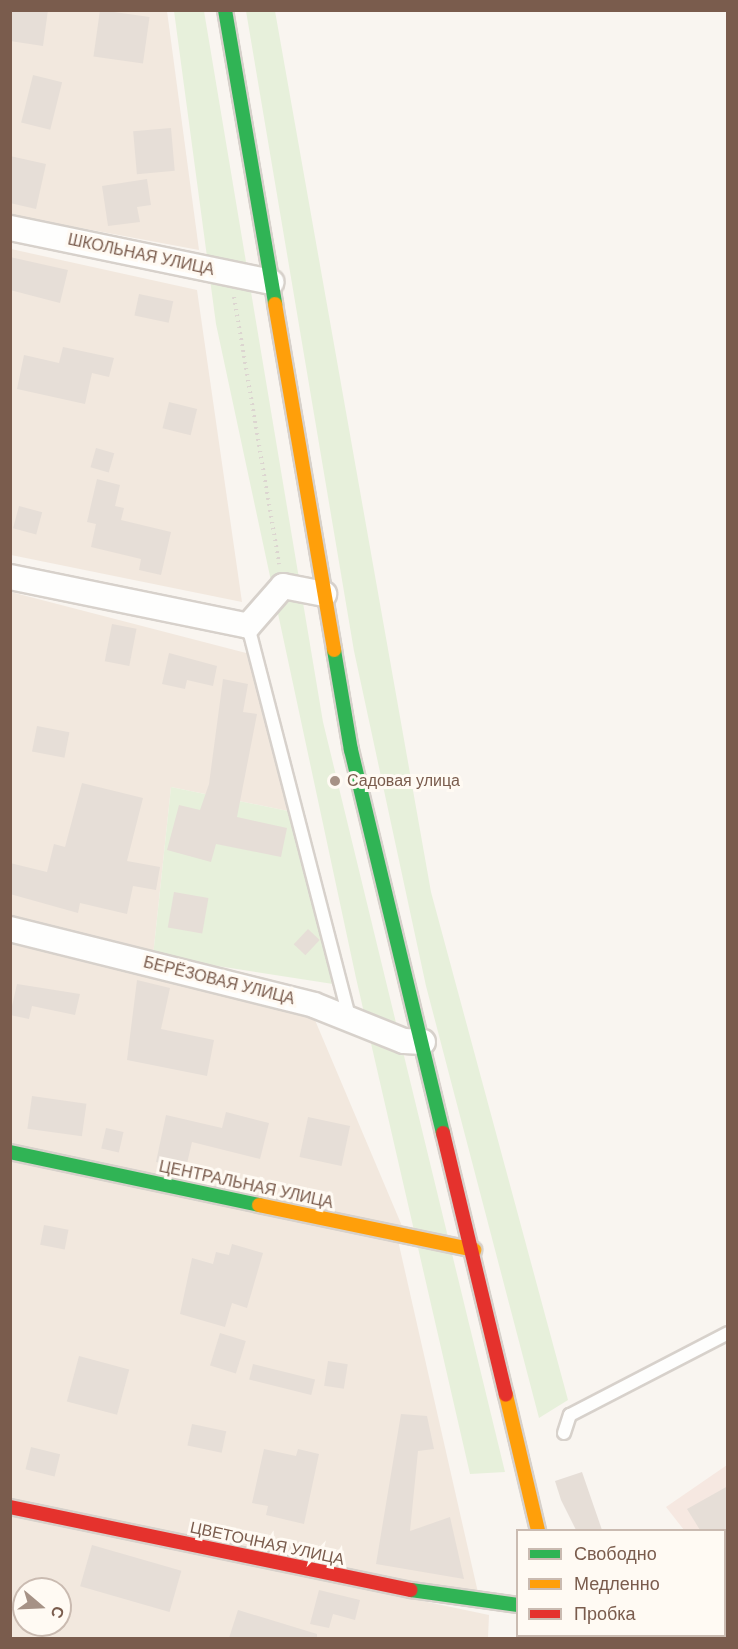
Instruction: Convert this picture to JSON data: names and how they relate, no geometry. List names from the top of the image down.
{
  "streets": {
    "street": [
      "ШКОЛЬНАЯ УЛИЦА",
      "БЕРЁЗОВАЯ УЛИЦА",
      "ЦЕНТРАЛЬНАЯ УЛИЦА",
      "ЦВЕТОЧНАЯ УЛИЦА"
    ]
  },
  "places": ["Садовая улица"],
  "legend": ["Свободно", "Медленно", "Пробка"],
  "north": "right"
}
